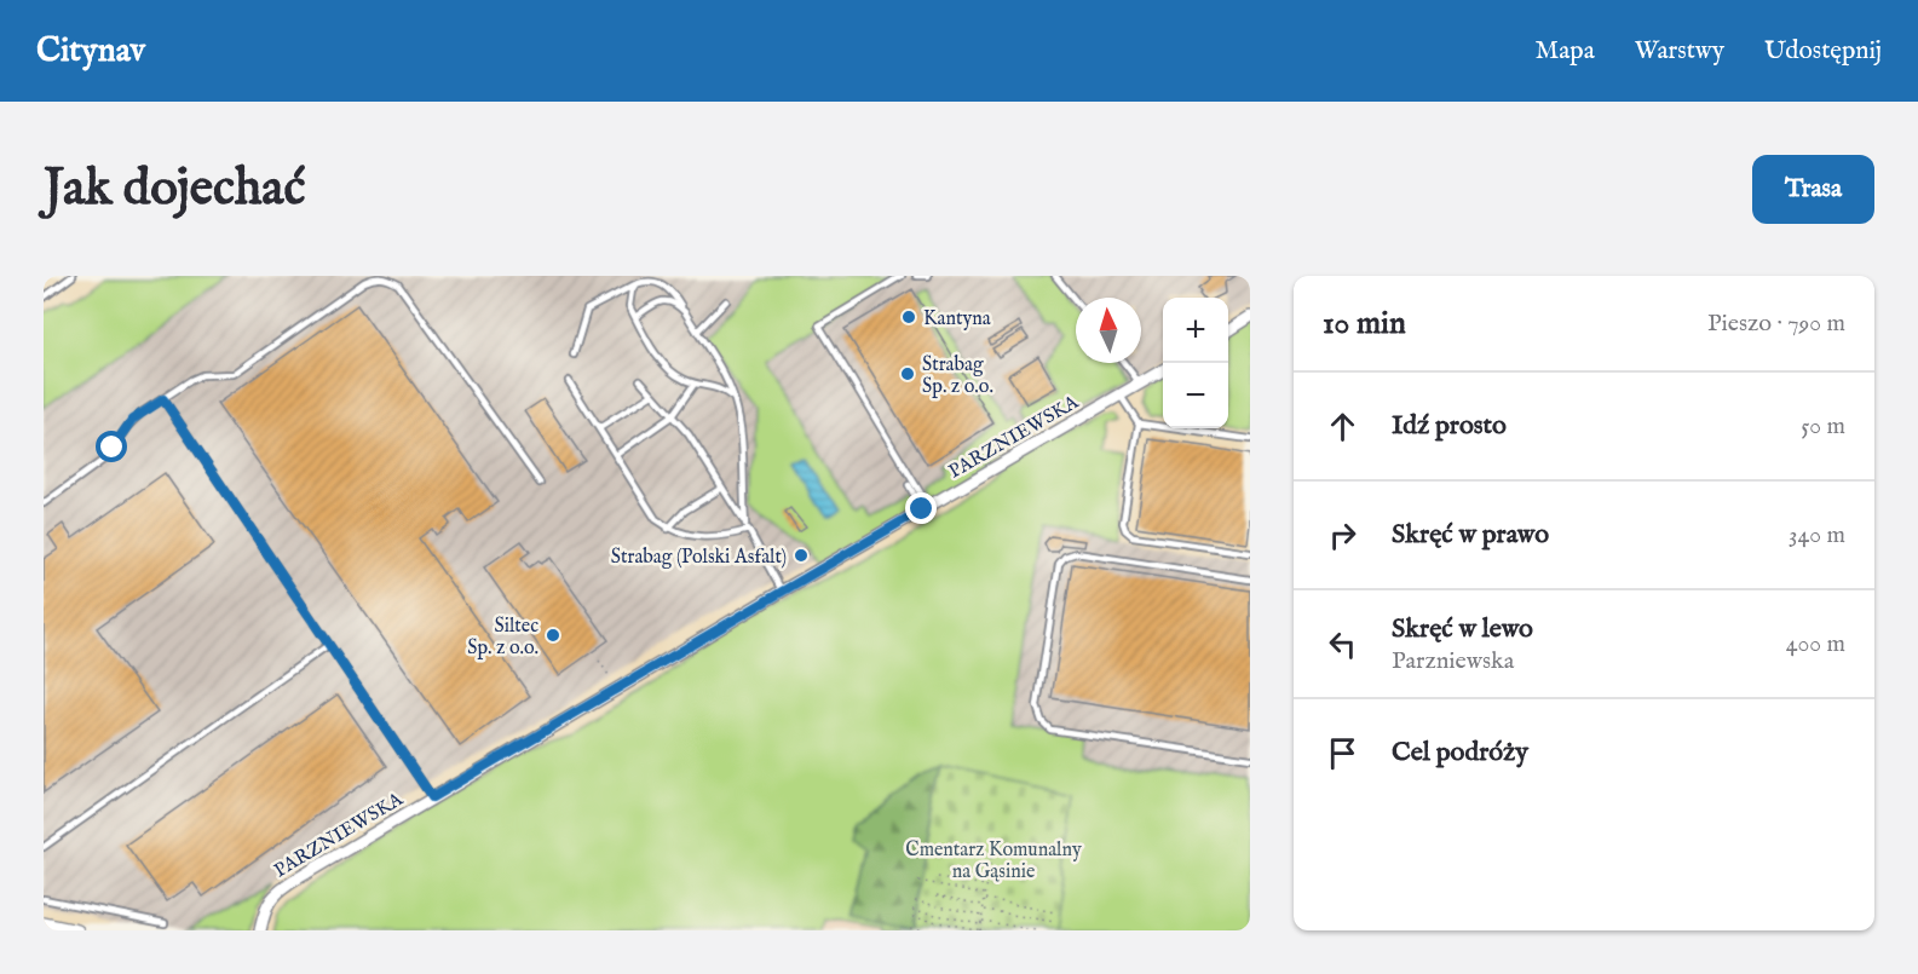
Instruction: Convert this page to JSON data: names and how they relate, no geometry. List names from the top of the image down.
{
  "streets": {
    "street": ["PARZNIEWSKA"]
  },
  "parks": ["Cmentarz Komunalny na Gąsinie"],
  "places": [
    "Kantyna",
    "Strabag Sp. z o.o.",
    "Strabag (Polski Asfalt)",
    "Siltec Sp. z o.o."
  ],
  "north": "top",
  "page": {
    "header": "Citynav",
    "nav": ["Mapa", "Warstwy", "Udostępnij"],
    "buttons": "Trasa",
    "title": "Jak dojechać",
    "heading": ["10 min", "Pieszo · 790 m"],
    "map_buttons": ["+", "−"],
    "list": [
      ["Idź prosto", "50 m"],
      ["Skręć w prawo", "340 m"],
      ["Skręć w lewo", "Parzniewska", "400 m"],
      "Cel podróży"
    ]
  }
}
